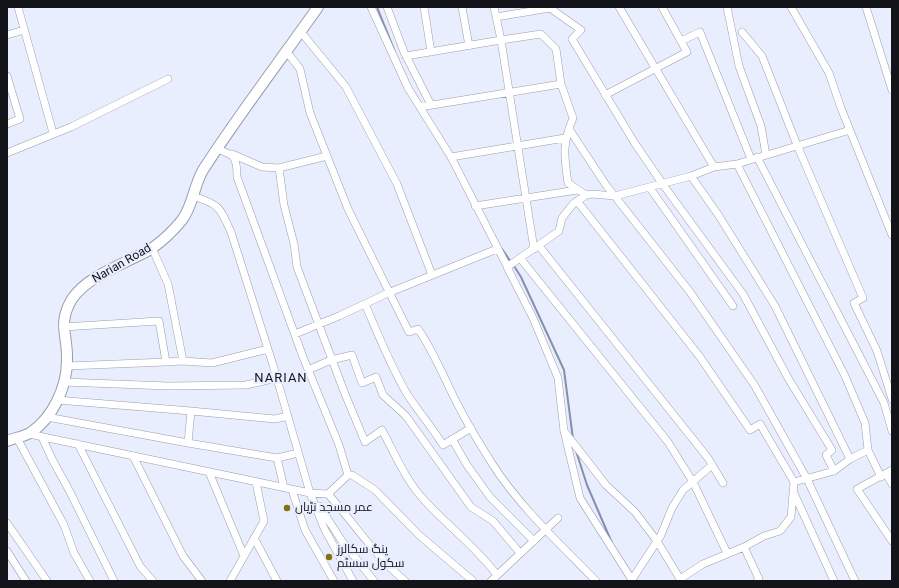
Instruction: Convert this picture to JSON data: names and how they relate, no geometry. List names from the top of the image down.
{
  "streets": {
    "main road": ["Narian Road"]
  },
  "districts": ["NARIAN"],
  "places": ["عمر مسجد نڑیاں", "ینگ سکالرز سکول سسٹم"]
}
